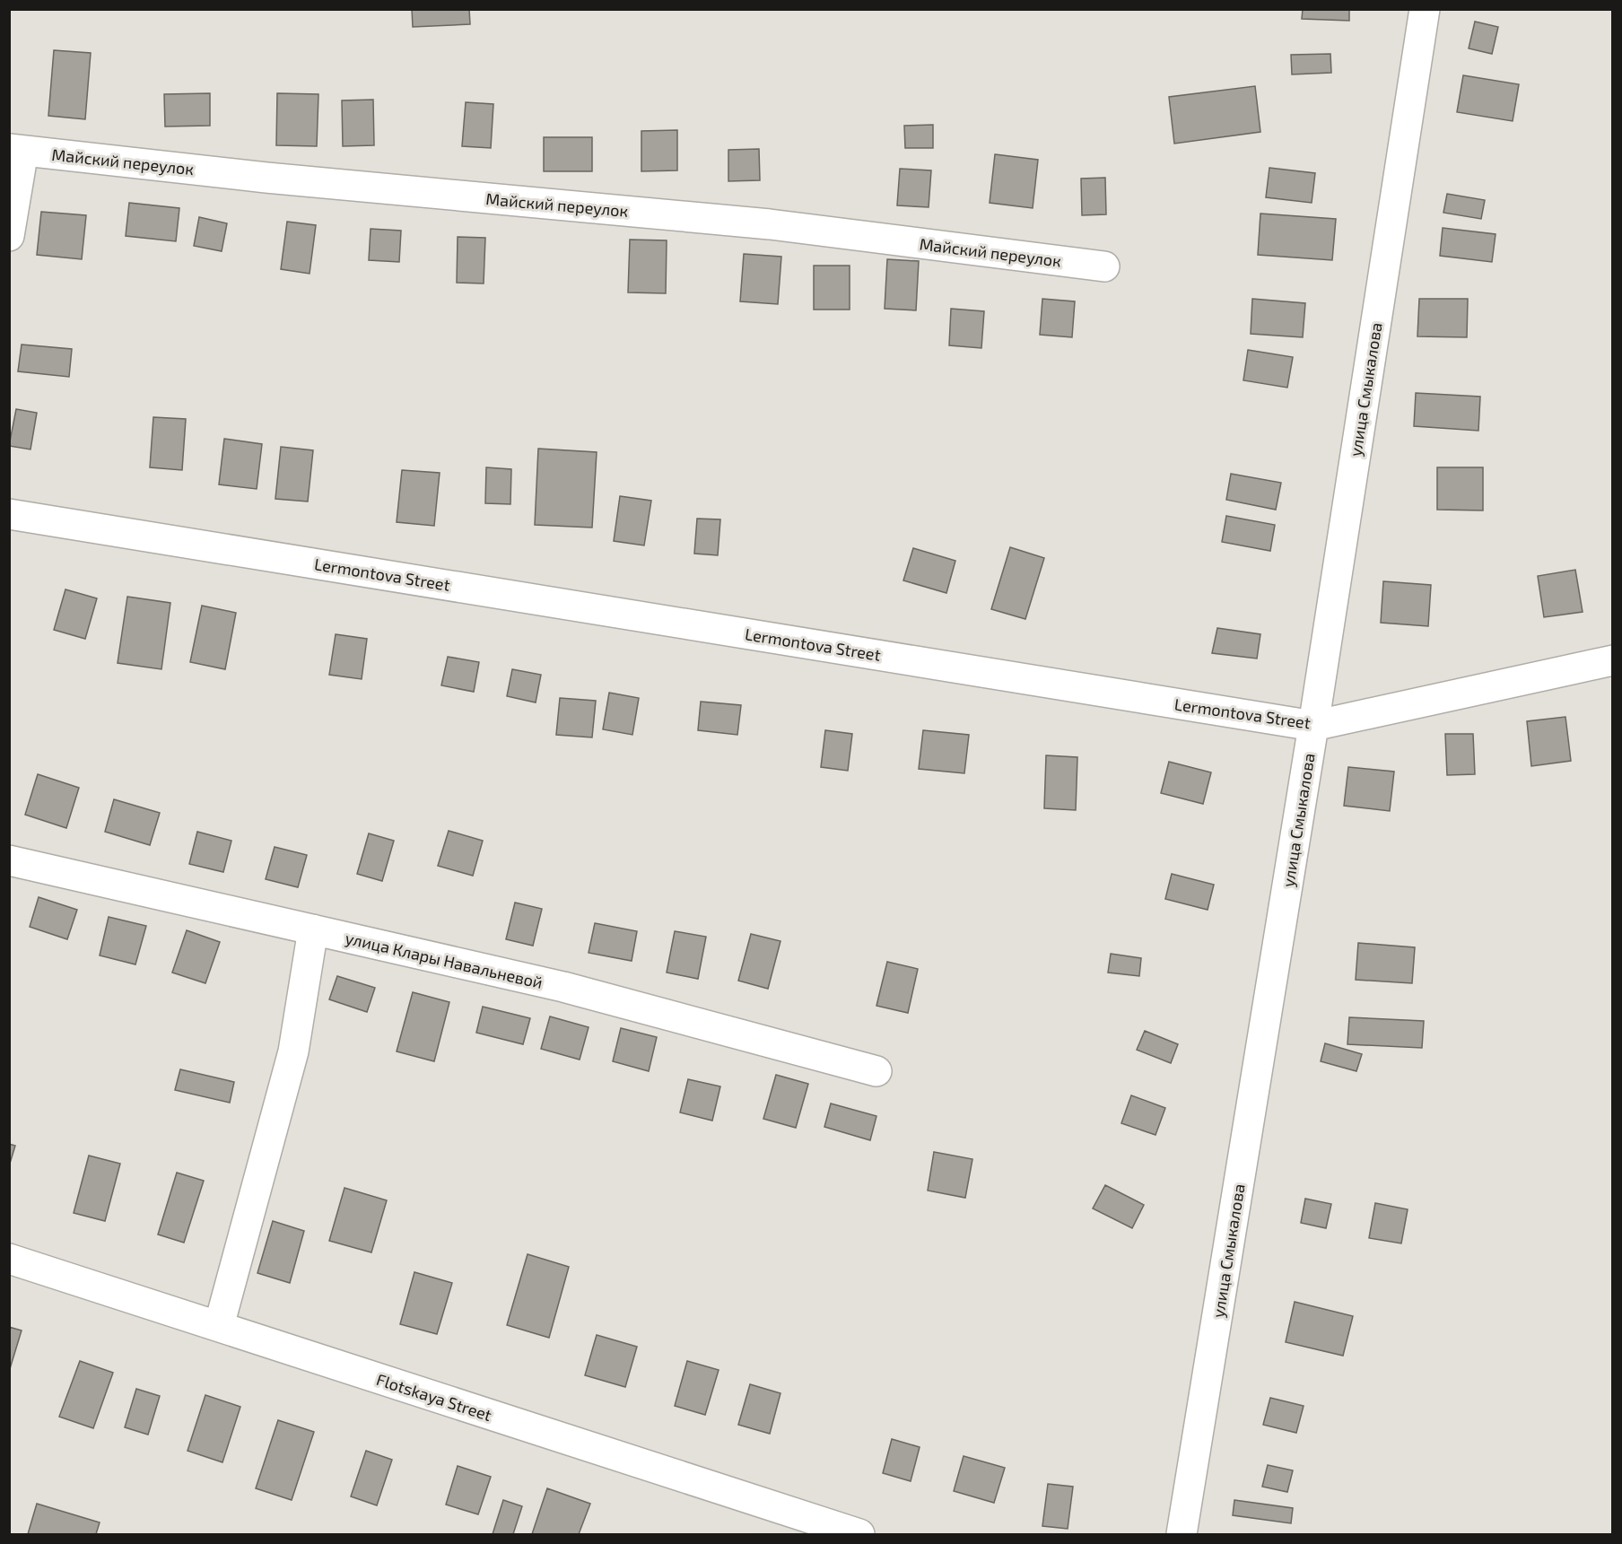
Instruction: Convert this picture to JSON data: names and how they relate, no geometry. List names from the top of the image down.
{
  "streets": {
    "street": [
      "Майский переулок",
      "улица Смыкалова",
      "Lermontova Street",
      "улица Клары Навальневой",
      "Flotskaya Street"
    ]
  },
  "crossings": [
    ["улица Смыкалова", "Lermontova Street"]
  ]
}
